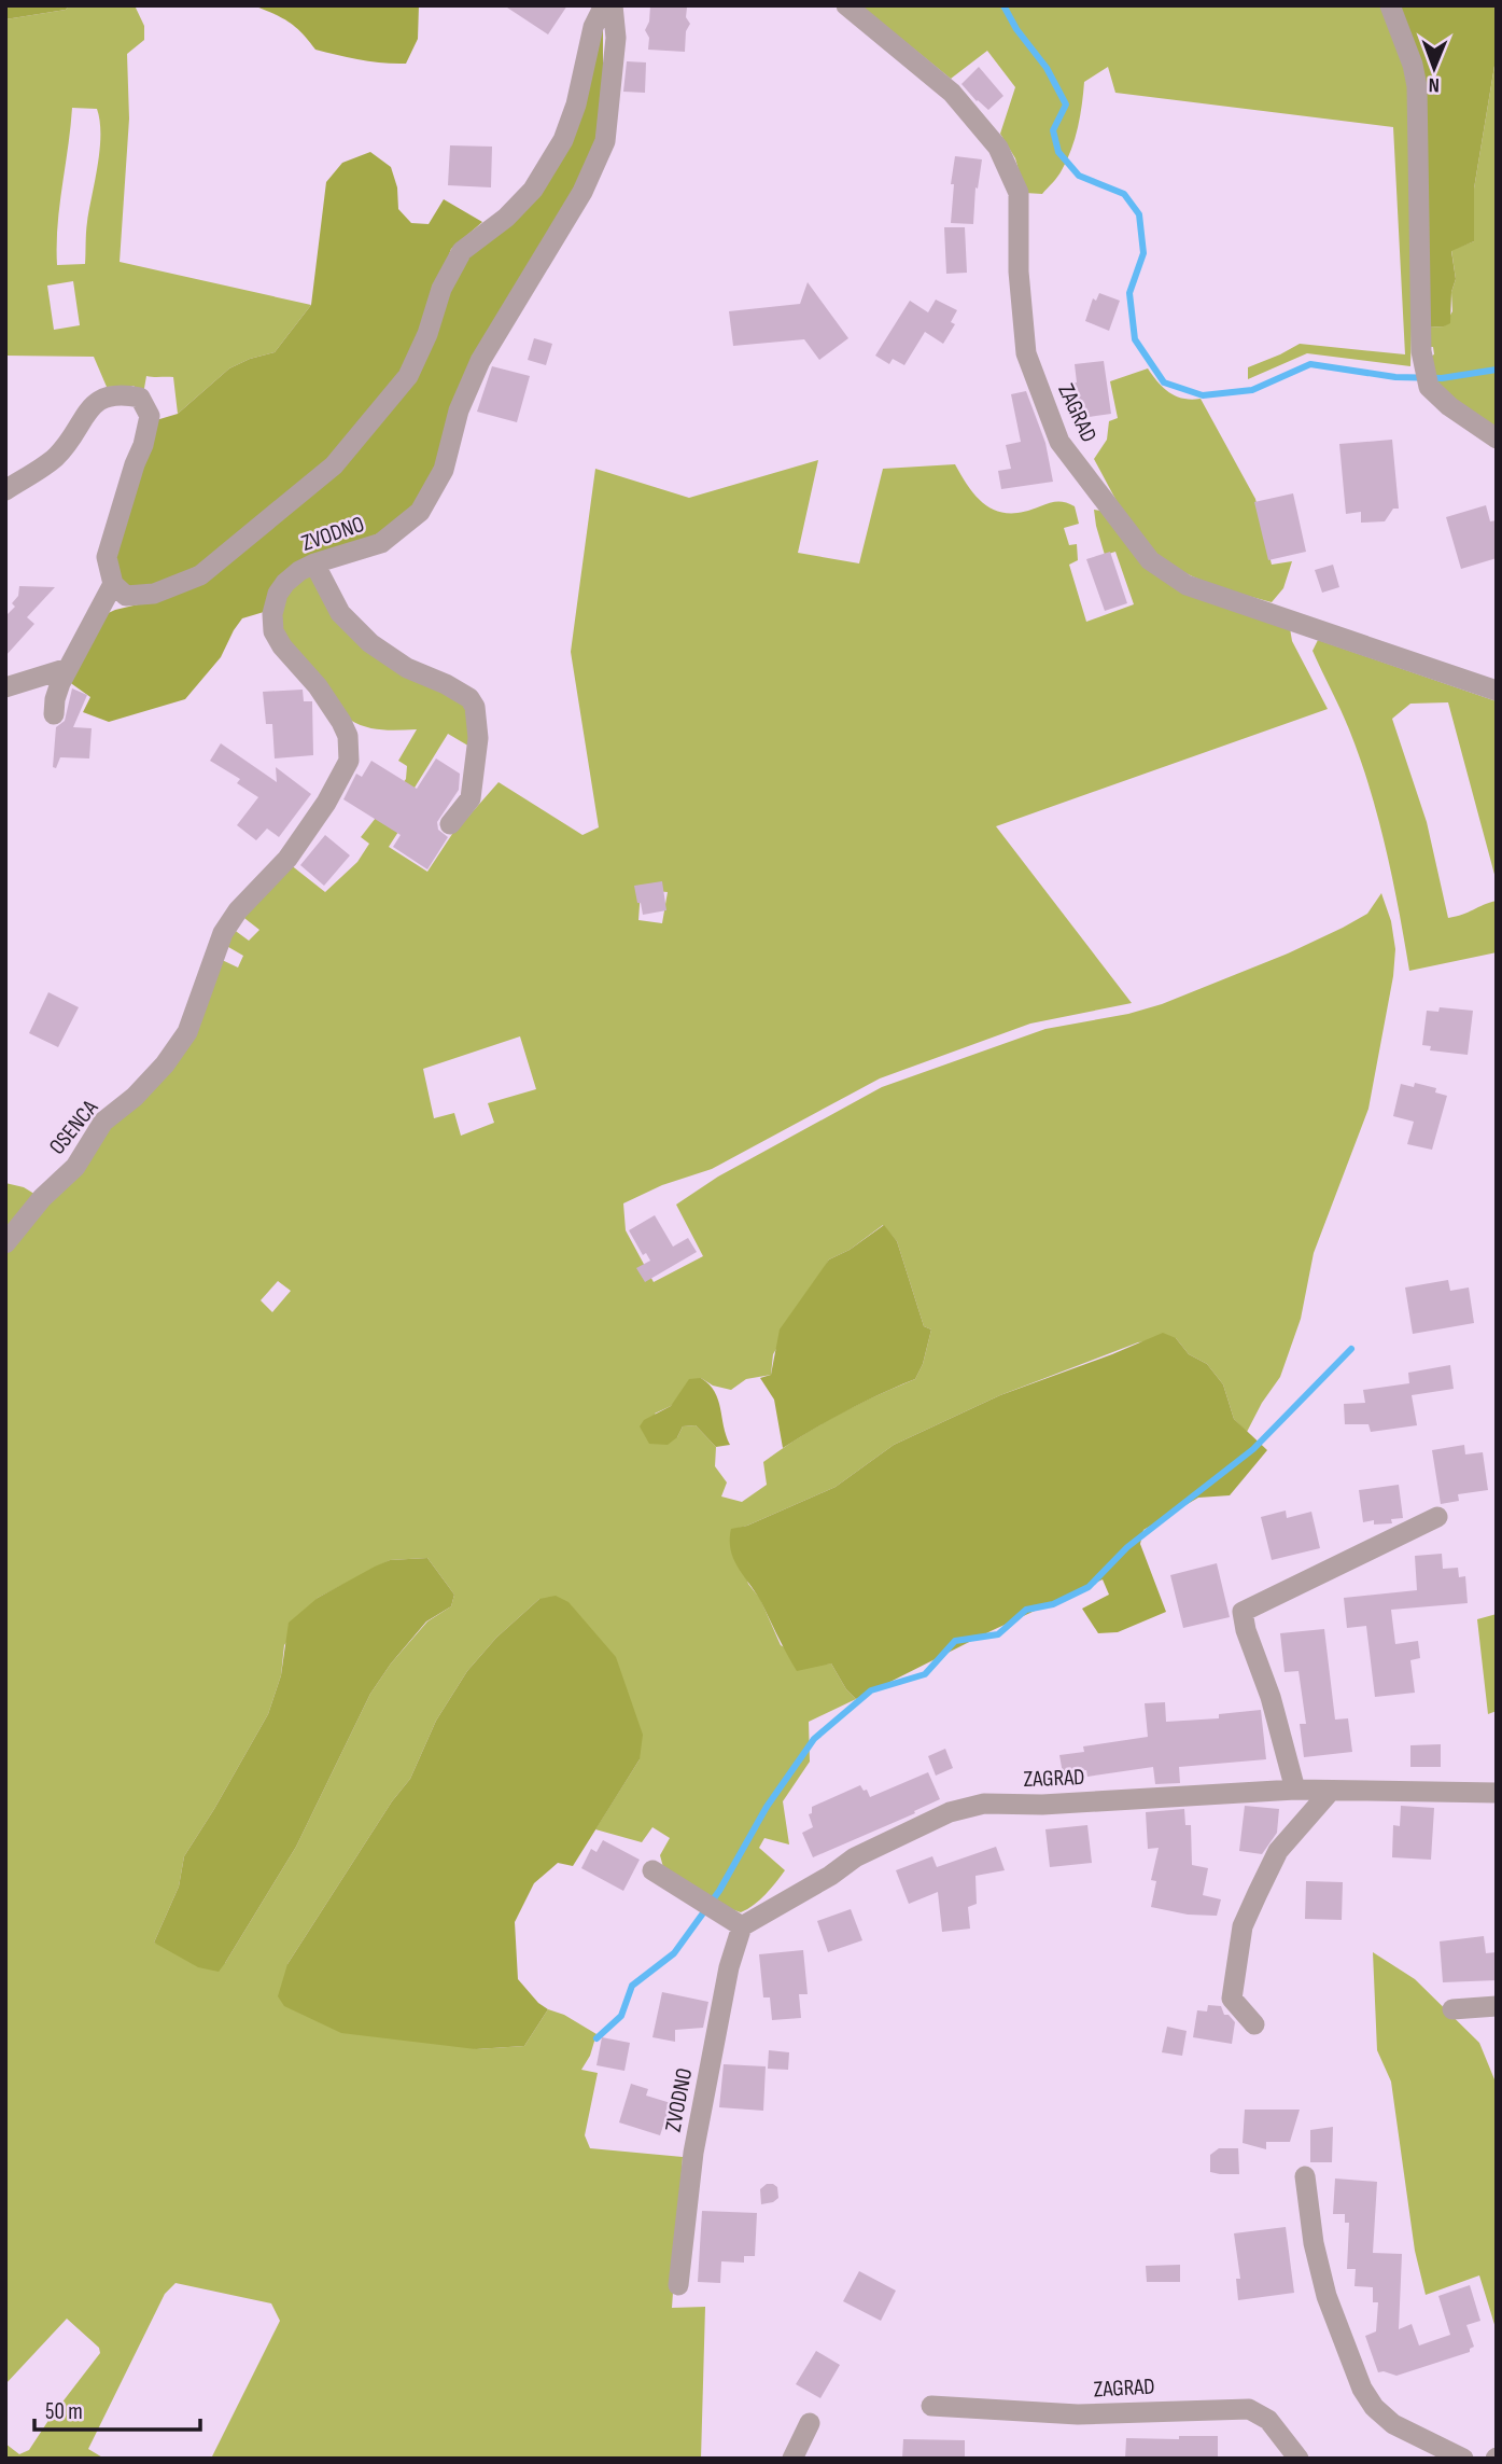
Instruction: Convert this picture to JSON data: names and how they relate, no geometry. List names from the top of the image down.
{
  "streets": {
    "street": ["ZAGRAD", "ZVODNO", "OSENCA"]
  },
  "crossings": [
    ["ZAGRAD", "ZVODNO"],
    ["ZVODNO", "OSENCA"]
  ],
  "scale_bar": "50 m",
  "north": "bottom"
}
